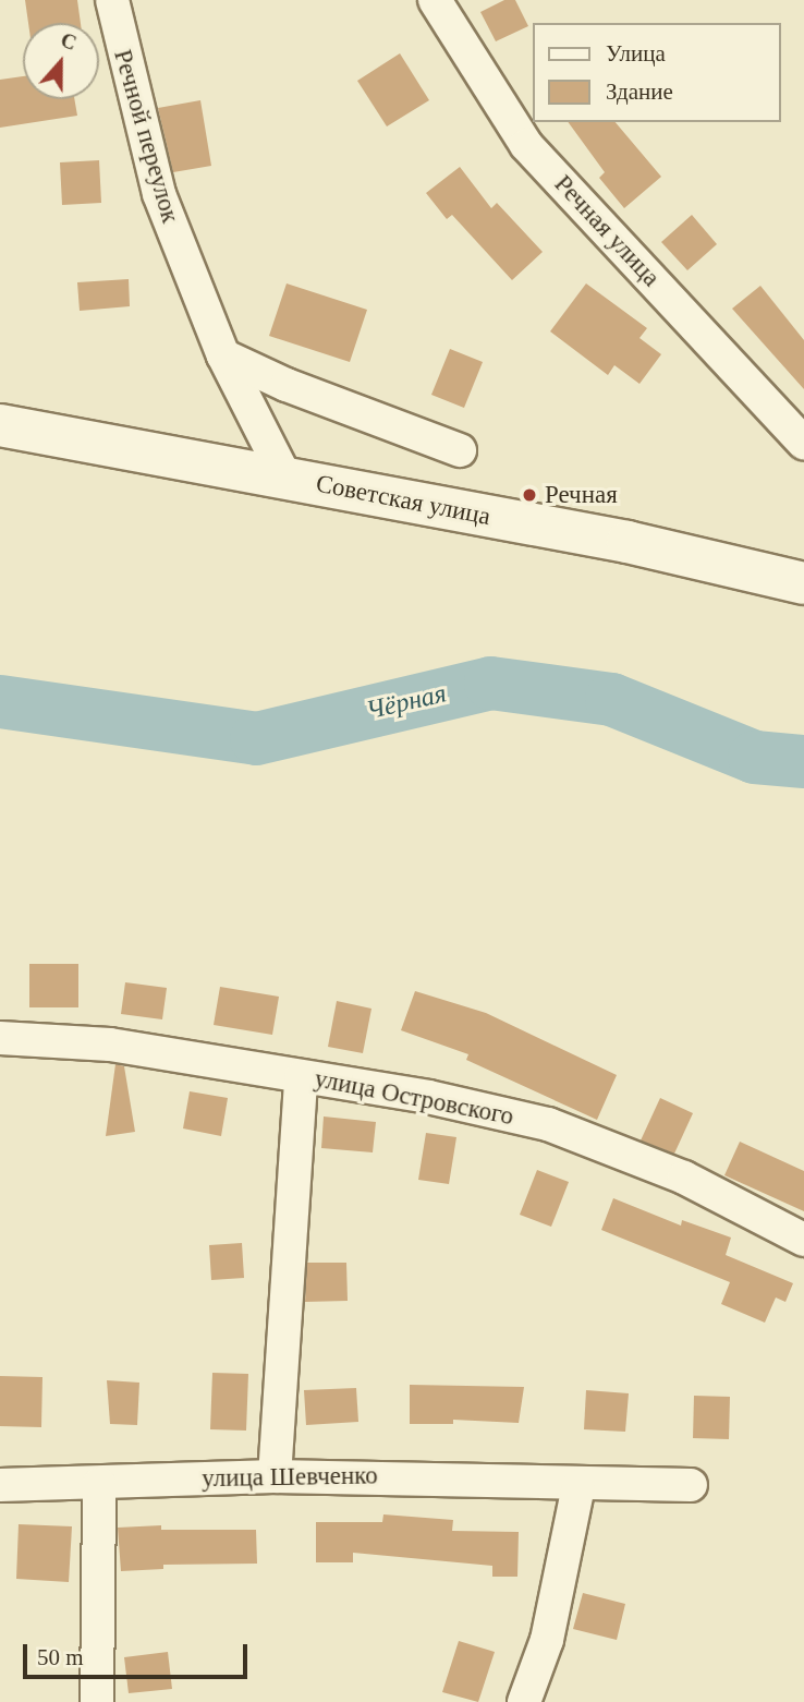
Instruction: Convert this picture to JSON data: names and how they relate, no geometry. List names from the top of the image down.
{
  "streets": {
    "main road": ["Советская улица"],
    "street": [
      "Речной переулок",
      "Речная улица",
      "улица Островского",
      "улица Шевченко"
    ]
  },
  "crossings": [
    ["Речной переулок", "Советская улица"]
  ],
  "water": ["Чёрная"],
  "places": ["Речная"],
  "legend": ["Улица", "Здание"],
  "scale_bar": "50 m",
  "north": "top"
}
